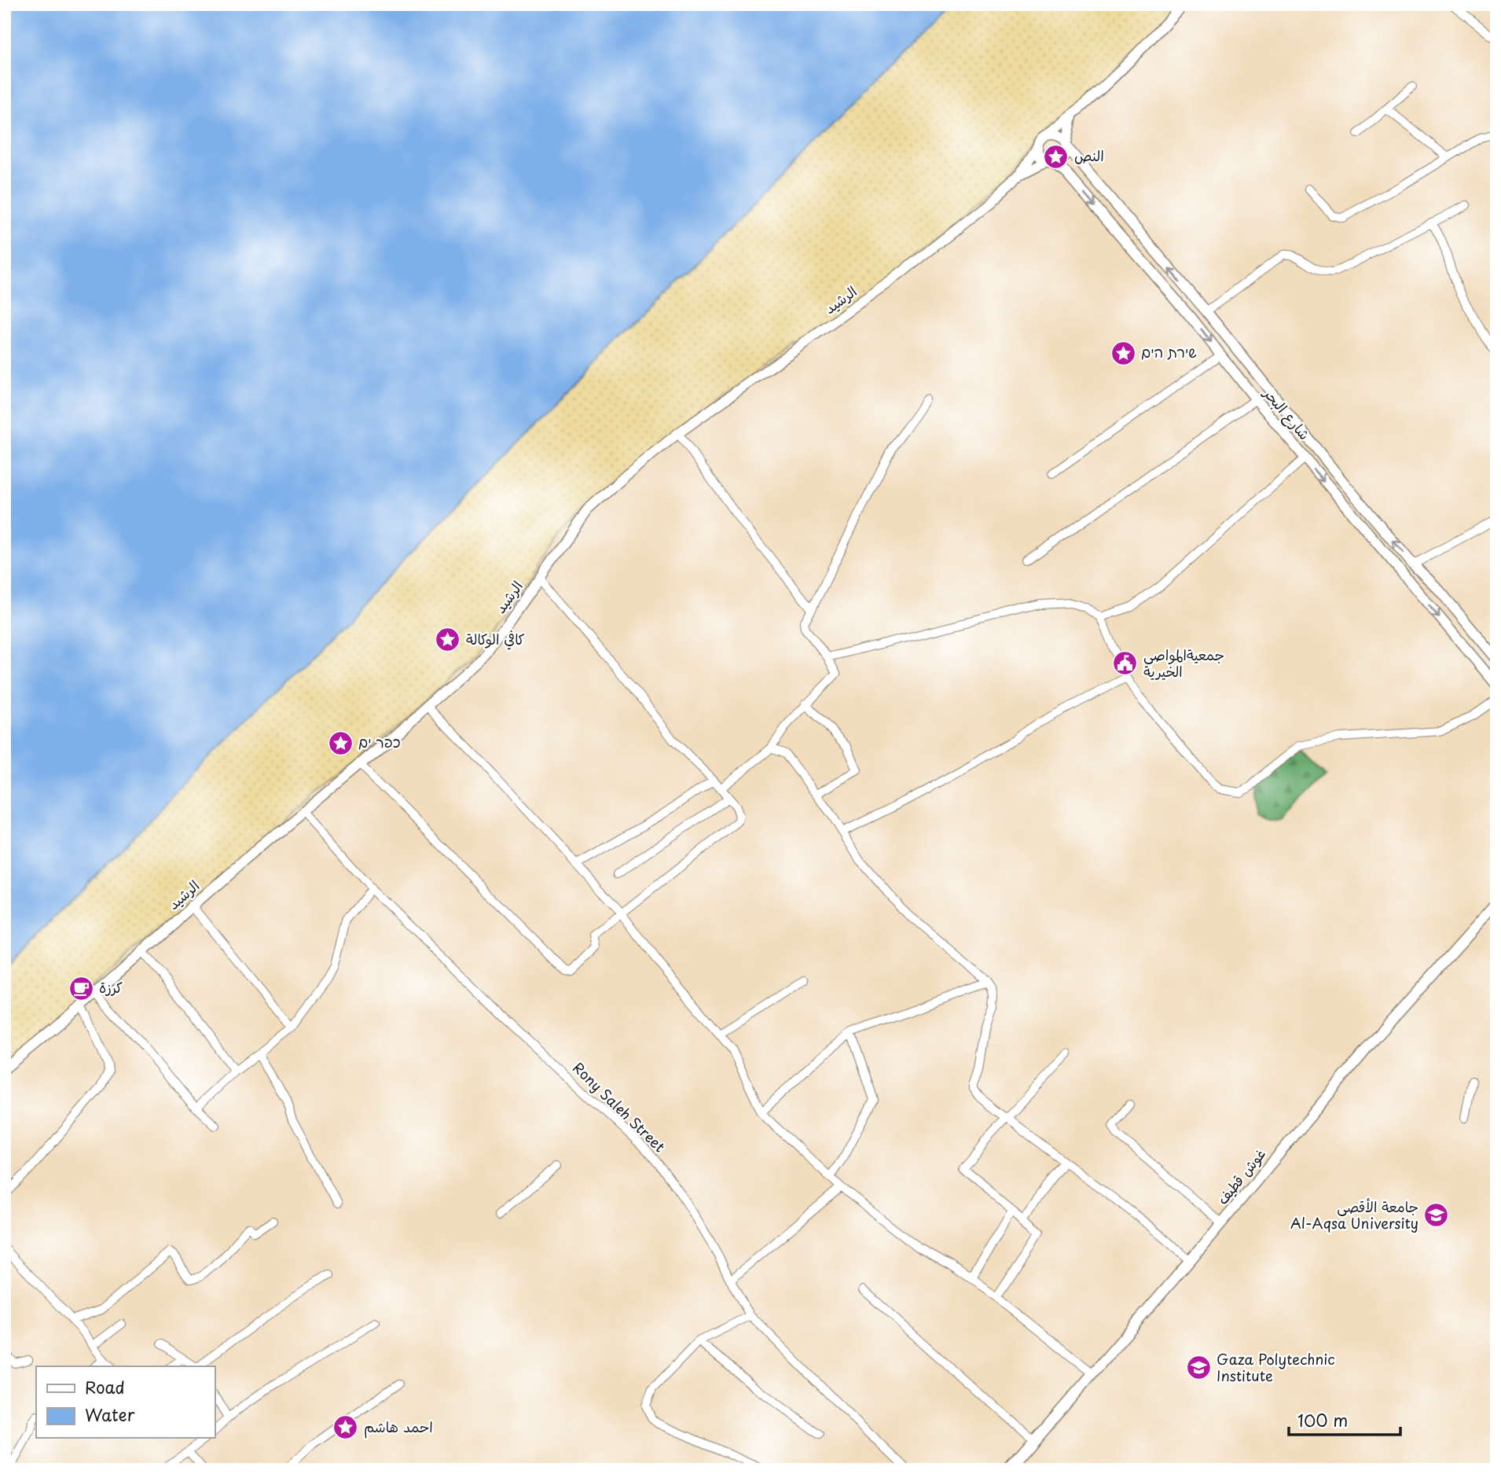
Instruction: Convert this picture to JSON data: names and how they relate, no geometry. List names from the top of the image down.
{
  "streets": {
    "main road": ["الرشيد", "شارع البحر", "غوش قطيف"],
    "street": ["Rony Saleh Street"]
  },
  "crossings": [
    ["الرشيد", "شارع البحر"],
    ["الرشيد", "Rony Saleh Street"]
  ],
  "places": {
    "place": [
      "النص",
      "שירת הים",
      "كافي الوكالة",
      "כפר ים",
      "احمد هاشم"
    ],
    "public building": ["جمعيةالمواصي الخيرية"],
    "cafe": ["كرزة"],
    "school or university": ["جامعة الأقصى Al-Aqsa University", "Gaza Polytechnic Institute"]
  },
  "legend": ["Road", "Water"],
  "scale_bar": "100 m"
}
